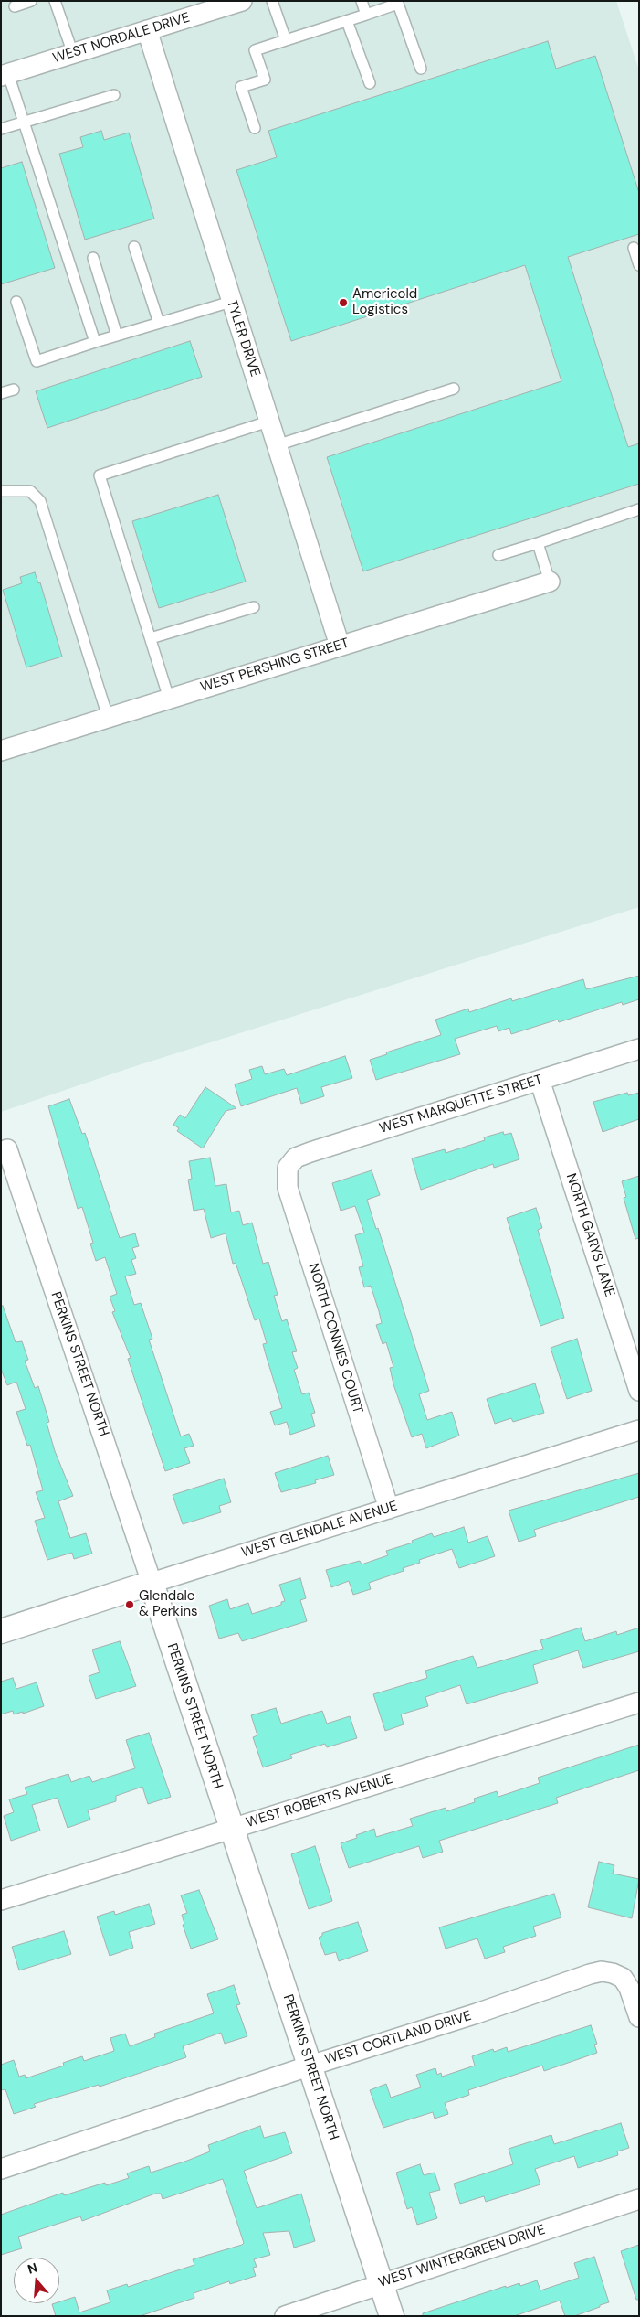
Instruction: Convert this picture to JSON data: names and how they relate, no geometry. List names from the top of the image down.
{
  "streets": {
    "street": [
      "WEST NORDALE DRIVE",
      "TYLER DRIVE",
      "WEST PERSHING STREET",
      "WEST MARQUETTE STREET",
      "NORTH GARYS LANE",
      "NORTH CONNIES COURT",
      "PERKINS STREET NORTH",
      "WEST GLENDALE AVENUE",
      "WEST ROBERTS AVENUE",
      "WEST CORTLAND DRIVE",
      "WEST WINTERGREEN DRIVE"
    ]
  },
  "crossings": [
    ["WEST NORDALE DRIVE", "TYLER DRIVE"],
    ["TYLER DRIVE", "WEST PERSHING STREET"],
    ["WEST MARQUETTE STREET", "NORTH GARYS LANE"],
    ["WEST MARQUETTE STREET", "NORTH CONNIES COURT"],
    ["NORTH CONNIES COURT", "WEST GLENDALE AVENUE"],
    ["PERKINS STREET NORTH", "WEST GLENDALE AVENUE"],
    ["PERKINS STREET NORTH", "WEST ROBERTS AVENUE"],
    ["PERKINS STREET NORTH", "WEST CORTLAND DRIVE"],
    ["PERKINS STREET NORTH", "WEST WINTERGREEN DRIVE"]
  ],
  "places": ["Americold Logistics", "Glendale & Perkins"],
  "north": "top"
}
